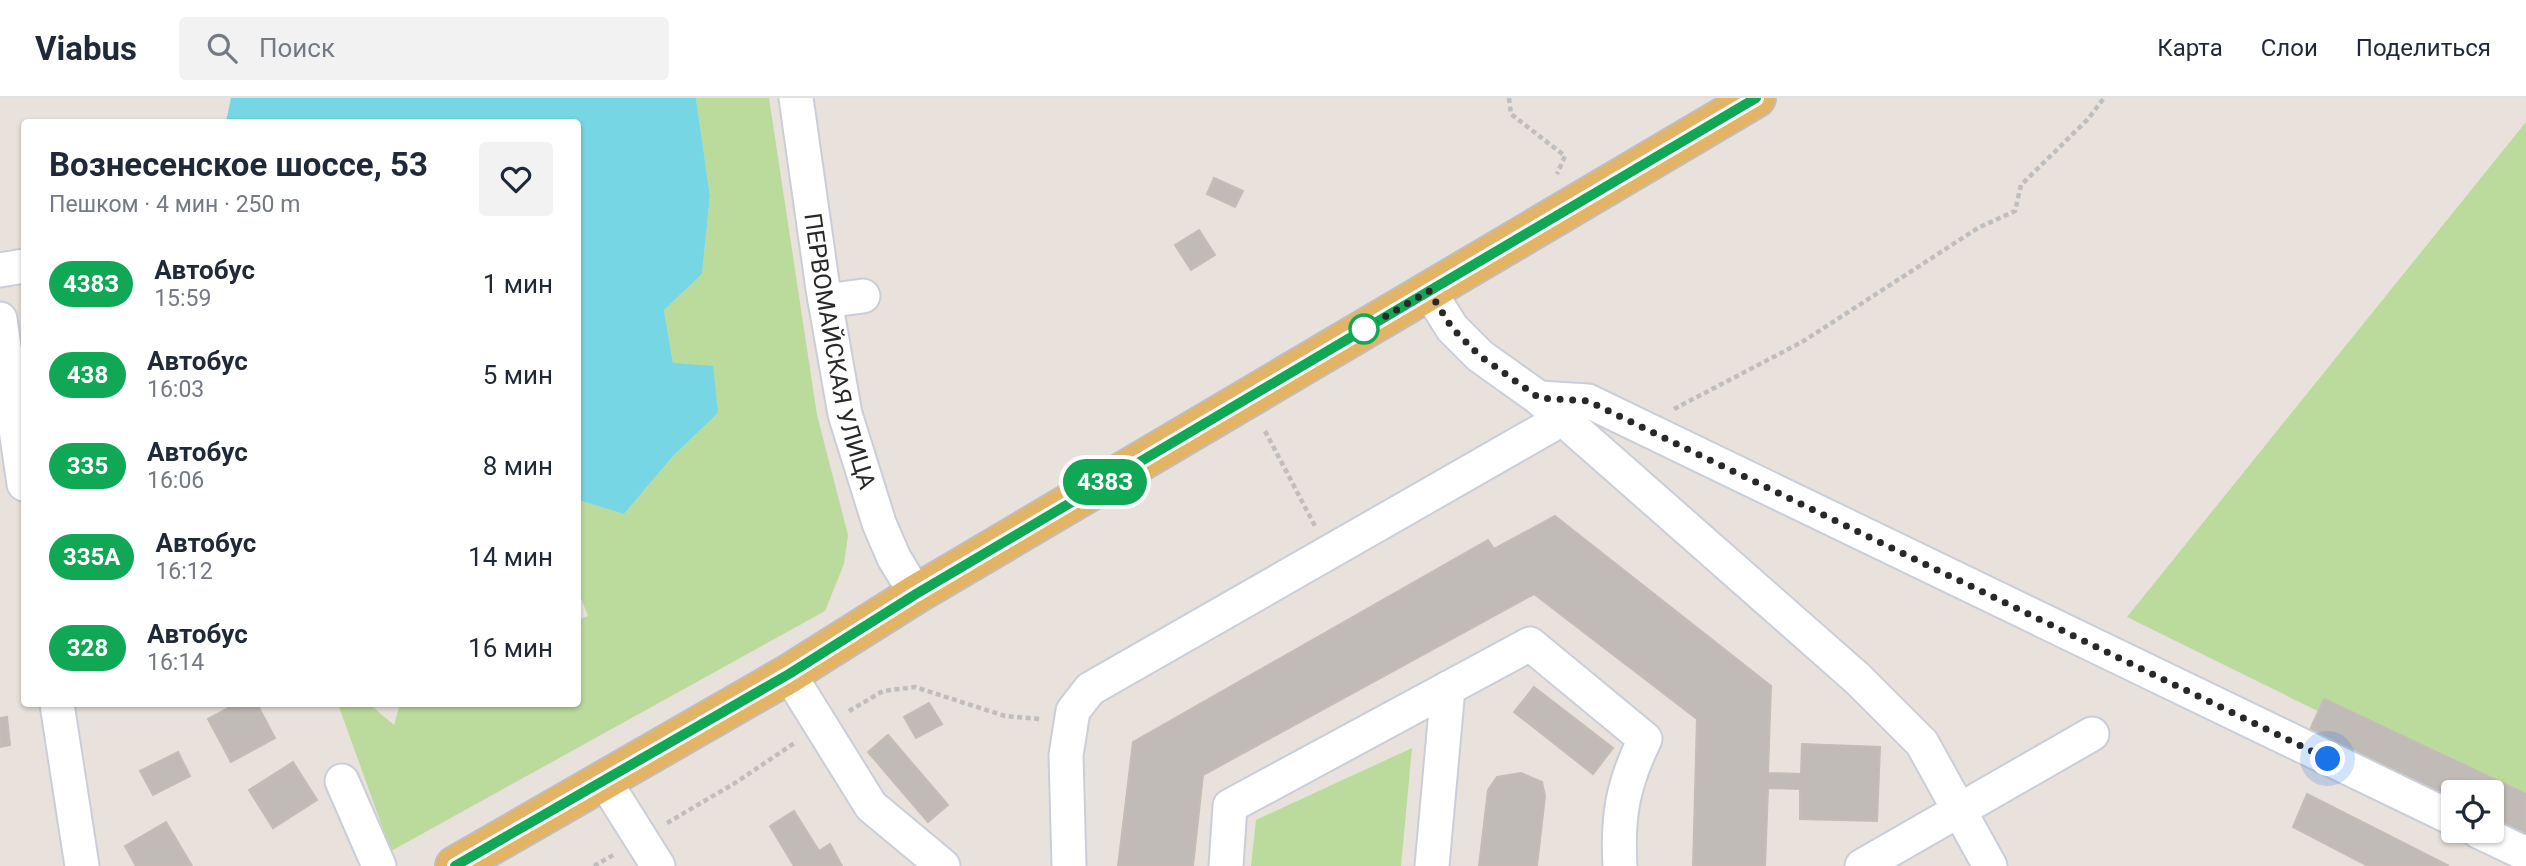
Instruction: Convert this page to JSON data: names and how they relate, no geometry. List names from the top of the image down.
{
  "streets": {
    "street": ["ПЕРВОМАЙСКАЯ УЛИЦА"]
  },
  "lines": ["bus line 438З"],
  "page": {
    "header": "Viabus",
    "search": "Поиск",
    "nav": ["Карта", "Слои", "Поделиться"],
    "on_map": "438З",
    "heading": ["Вознесенское шоссе, 53", "Пешком · 4 мин · 250 m"],
    "list": [
      {
        "mark": "438З",
        "name": "Автобус",
        "note": "15:59",
        "value": "1 мин"
      },
      {
        "mark": "438",
        "name": "Автобус",
        "note": "16:03",
        "value": "5 мин"
      },
      {
        "mark": "335",
        "name": "Автобус",
        "note": "16:06",
        "value": "8 мин"
      },
      {
        "mark": "335А",
        "name": "Автобус",
        "note": "16:12",
        "value": "14 мин"
      },
      {
        "mark": "328",
        "name": "Автобус",
        "note": "16:14",
        "value": "16 мин"
      }
    ]
  }
}
